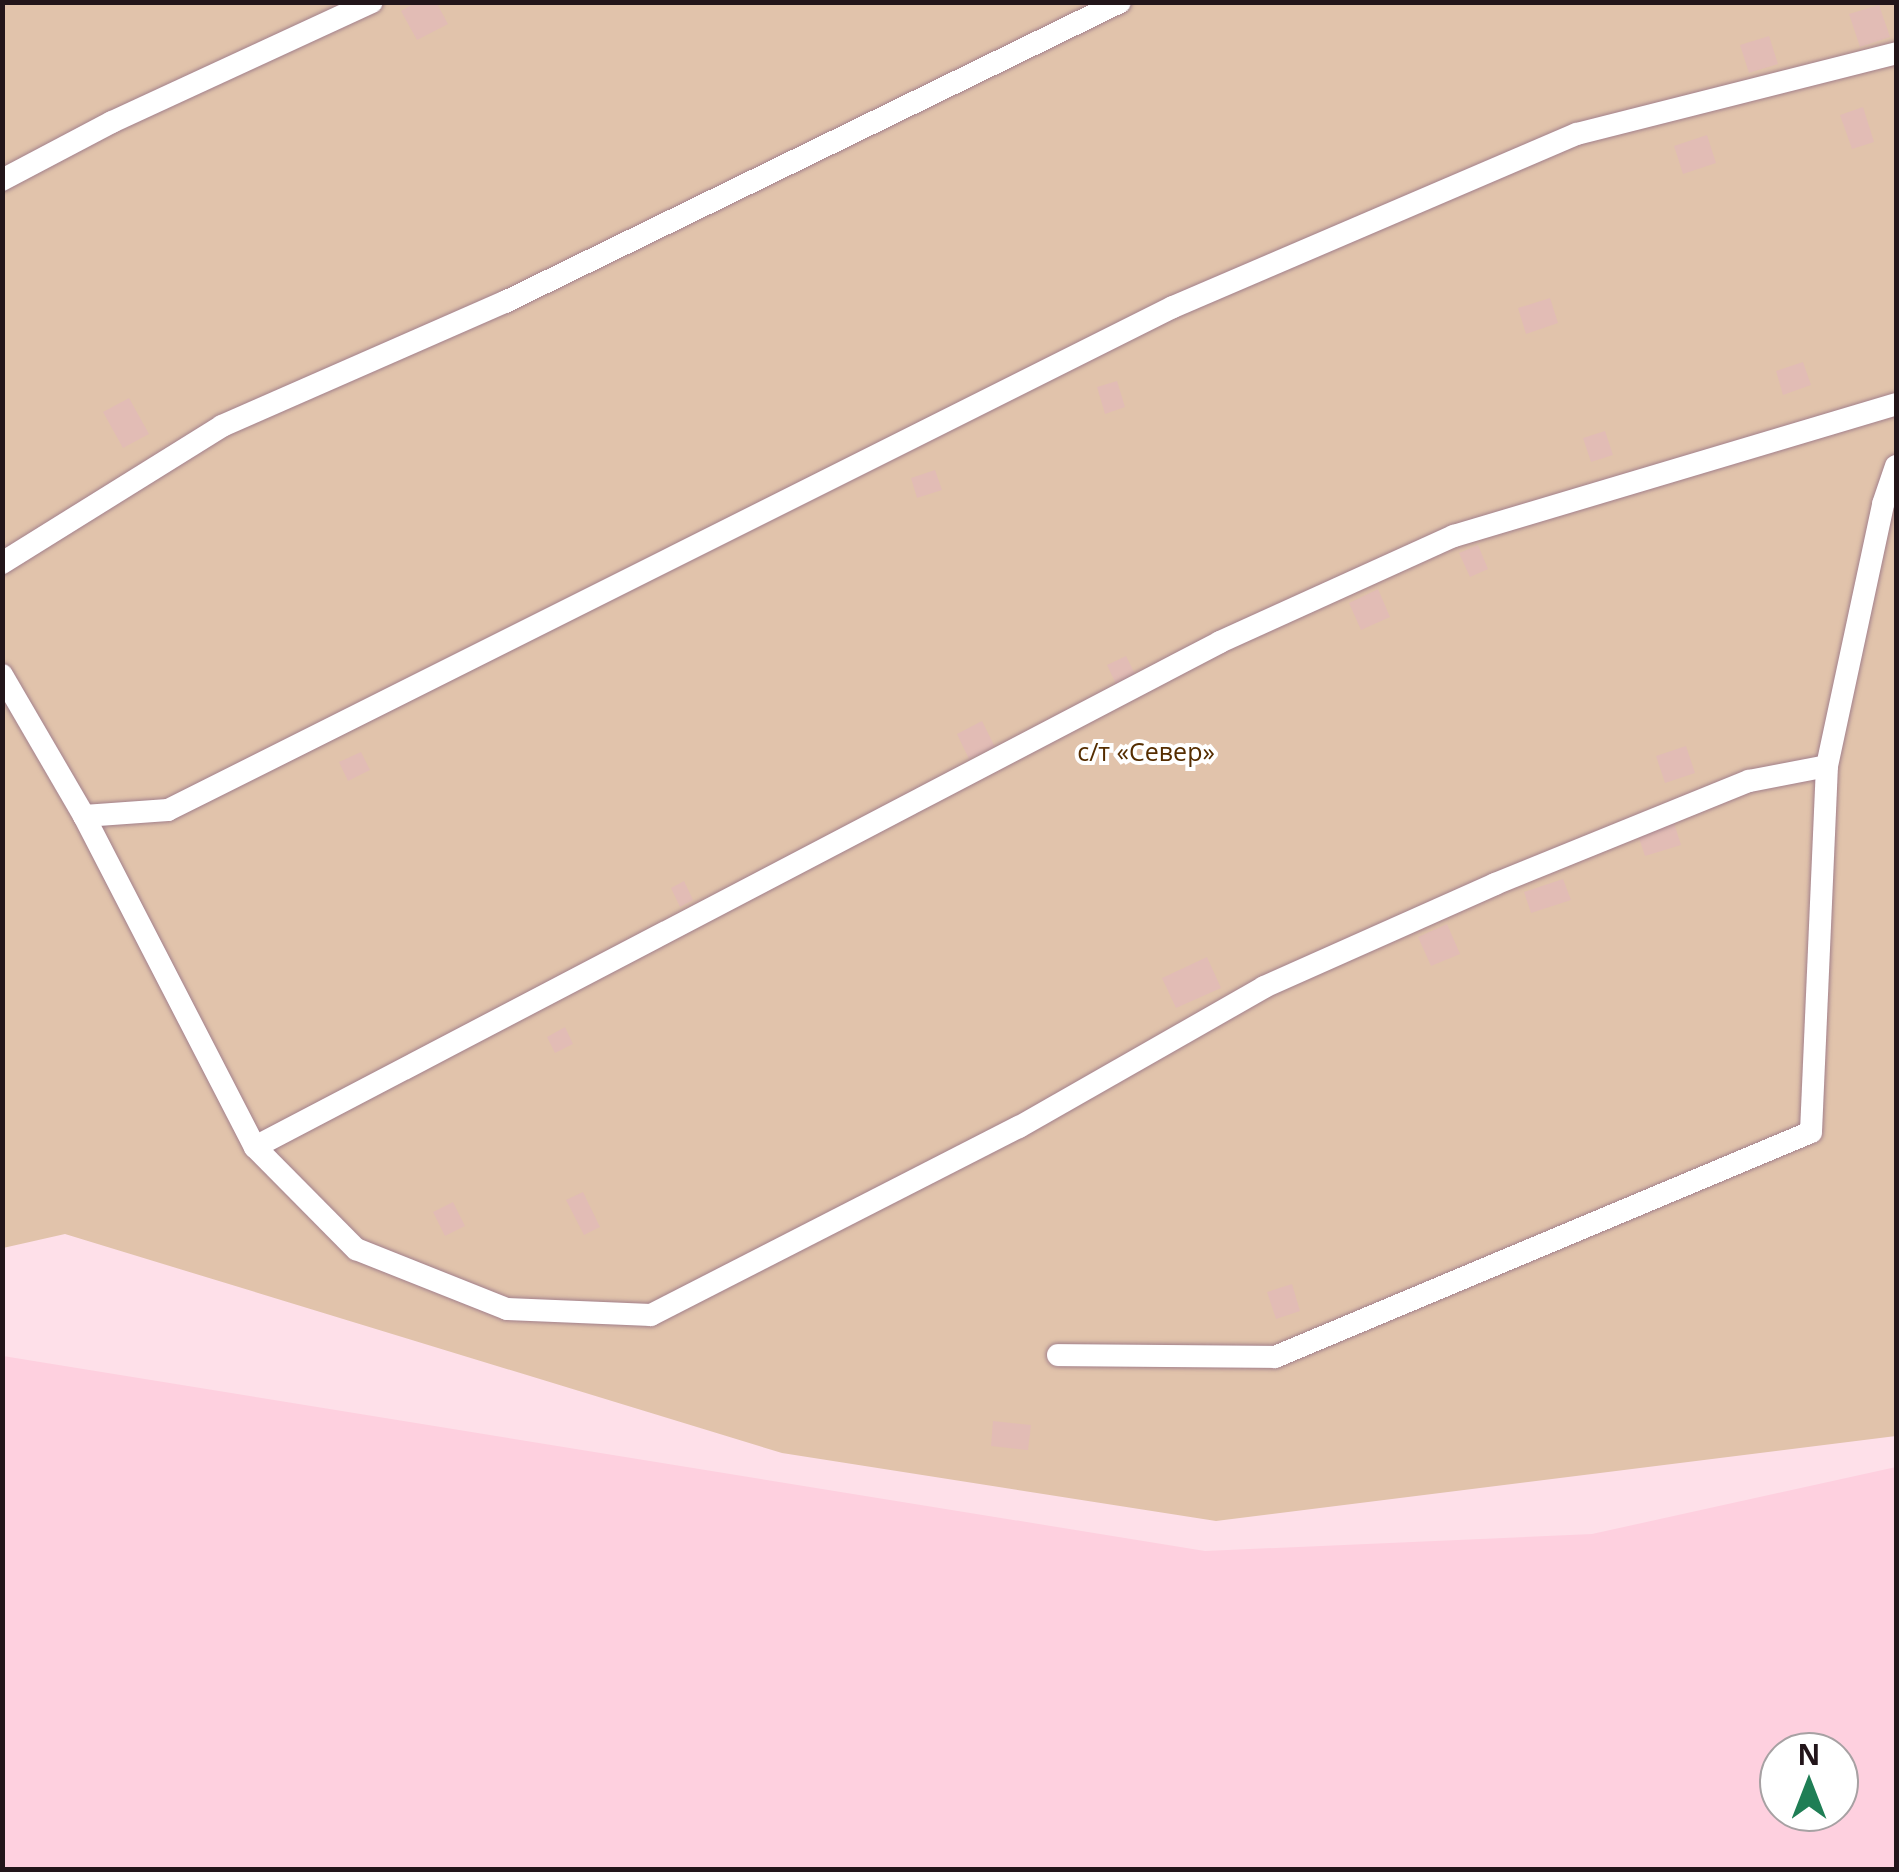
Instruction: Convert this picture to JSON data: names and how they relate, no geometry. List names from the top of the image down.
{
  "parks": ["с/т «Север»"],
  "north": "top"
}
